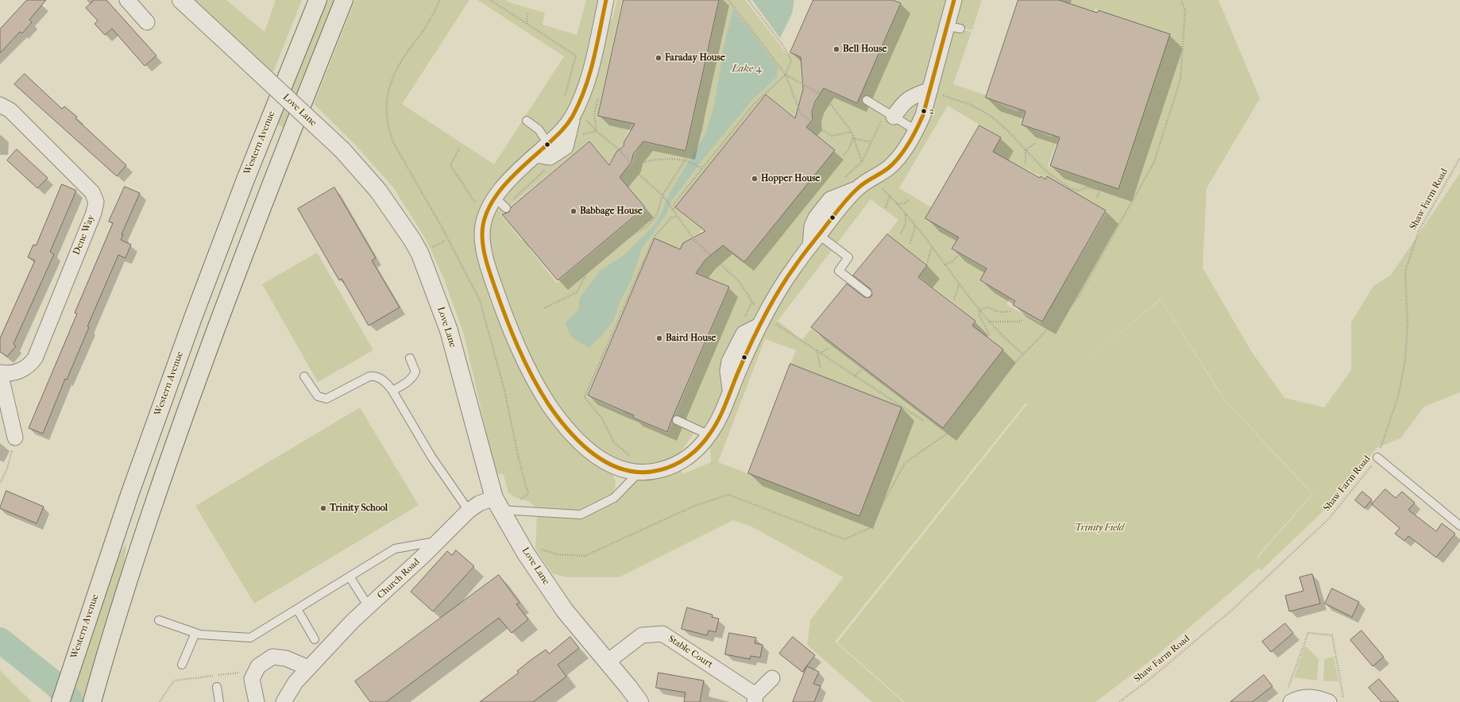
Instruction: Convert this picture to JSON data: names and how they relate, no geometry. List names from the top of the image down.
{
  "streets": {
    "highway": ["Western Avenue"],
    "street": [
      "Love Lane",
      "Dene Way",
      "Church Road",
      "Stable Court"
    ],
    "path": ["Shaw Farm Road"]
  },
  "crossings": [
    ["Love Lane", "Church Road"],
    ["Love Lane", "Stable Court"]
  ],
  "water": ["Lake 4"],
  "parks": ["Trinity Field"],
  "places": [
    "Bell House",
    "Faraday House",
    "2",
    "Hopper House",
    "Babbage House",
    "Baird House",
    "Trinity School"
  ]
}
